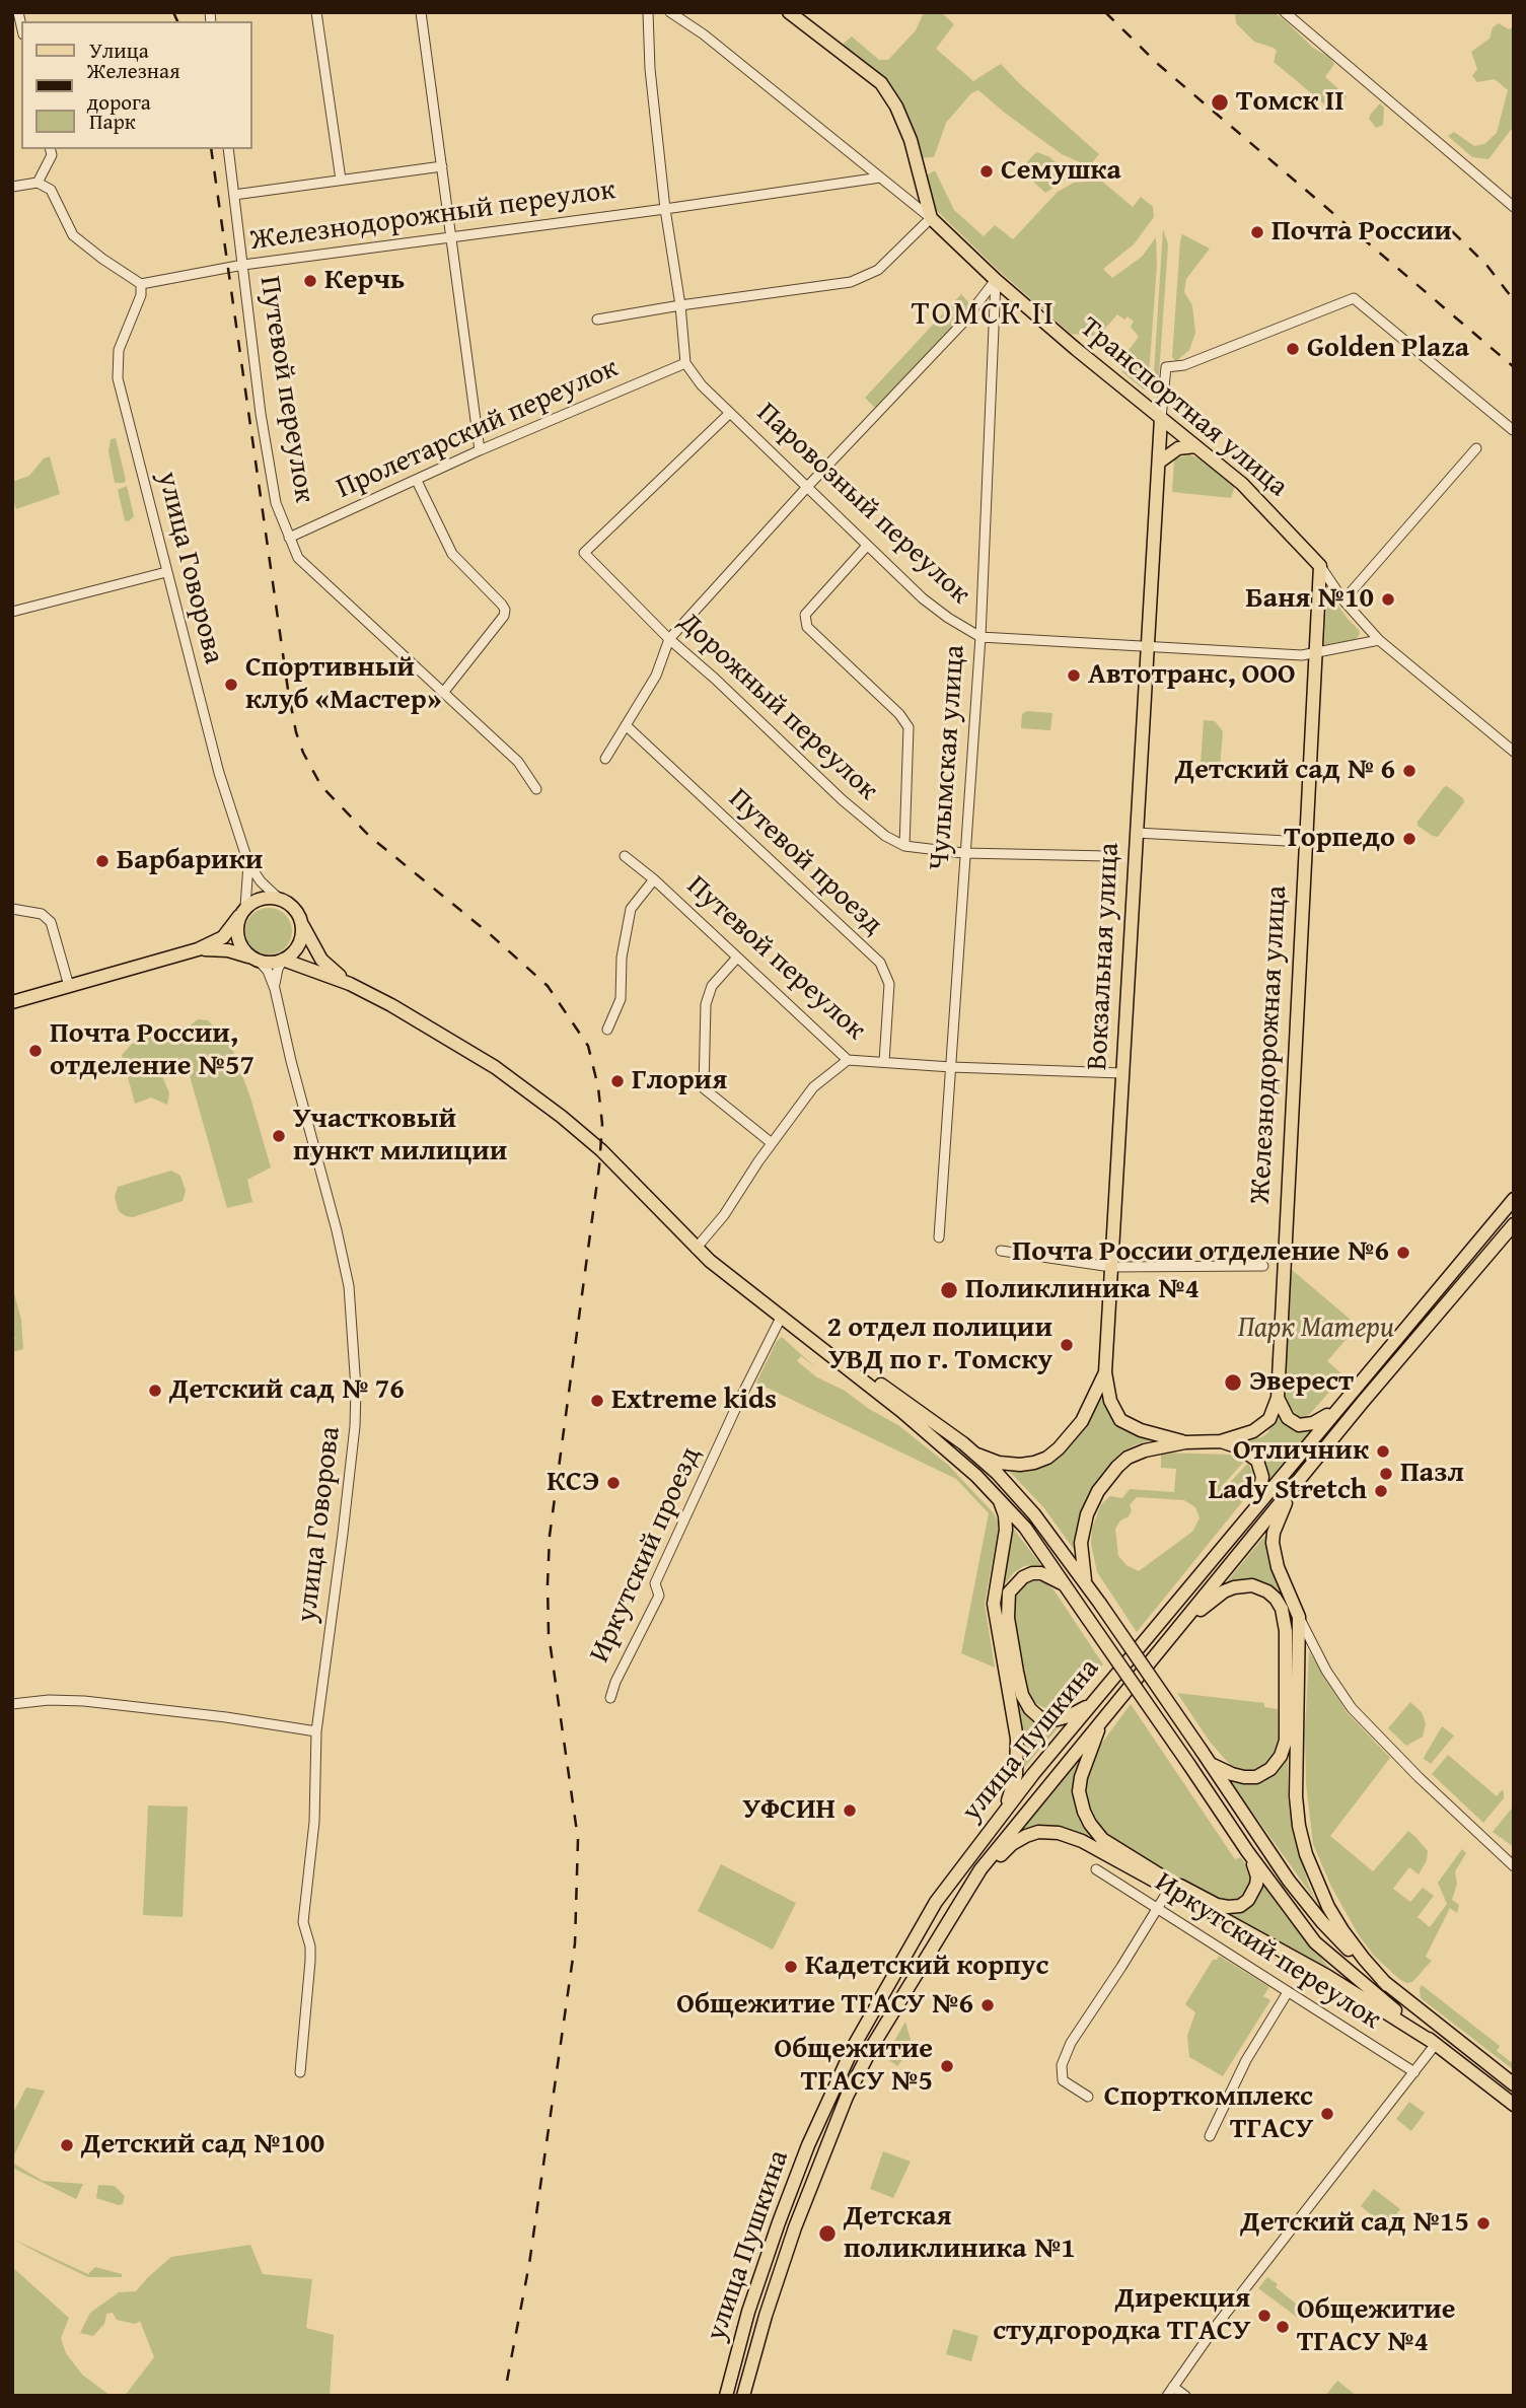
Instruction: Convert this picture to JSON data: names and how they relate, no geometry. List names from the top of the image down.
{
  "streets": {
    "main road": [
      "Транспортная улица",
      "Вокзальная улица",
      "Железнодорожная улица",
      "улица Пушкина"
    ],
    "street": [
      "Железнодорожный переулок",
      "Путевой переулок",
      "Пролетарский переулок",
      "Паровозный переулок",
      "улица Говорова",
      "Дорожный переулок",
      "Чулымская улица",
      "Путевой проезд",
      "Иркутский проезд",
      "Иркутский переулок"
    ]
  },
  "crossings": [
    ["Железнодорожный переулок", "Путевой переулок"],
    ["Железнодорожный переулок", "Транспортная улица"],
    ["Железнодорожный переулок", "улица Говорова"],
    ["Путевой переулок", "Пролетарский переулок"],
    ["Путевой переулок", "Чулымская улица"],
    ["Путевой переулок", "Путевой проезд"],
    ["Путевой переулок", "Вокзальная улица"],
    ["Транспортная улица", "Паровозный переулок"],
    ["Транспортная улица", "Чулымская улица"],
    ["Транспортная улица", "Вокзальная улица"],
    ["Транспортная улица", "Железнодорожная улица"],
    ["Пролетарский переулок", "Паровозный переулок"],
    ["Паровозный переулок", "Дорожный переулок"],
    ["Паровозный переулок", "Чулымская улица"],
    ["Паровозный переулок", "Вокзальная улица"],
    ["Паровозный переулок", "Железнодорожная улица"],
    ["Дорожный переулок", "Чулымская улица"]
  ],
  "districts": ["ТОМСК II"],
  "parks": ["Парк Матери"],
  "places": [
    "Томск II",
    "Семушка",
    "Почта России",
    "Керчь",
    "Golden Plaza",
    "Баня №10",
    "Автотранс, ООО",
    "Спортивный клуб «Мастер»",
    "Детский сад № 6",
    "Торпедо",
    "Барбарики",
    "Почта России, отделение №57",
    "Глория",
    "Участковый пункт милиции",
    "Почта России отделение №6",
    "Поликлиника №4",
    "2 отдел полиции УВД по г. Томску",
    "Эверест",
    "Детский сад № 76",
    "Extreme kids",
    "Отличник",
    "Пазл",
    "КСЭ",
    "Lady Stretch",
    "УФСИН",
    "Кадетский корпус",
    "Общежитие ТГАСУ №6",
    "Общежитие ТГАСУ №5",
    "Спорткомплекс ТГАСУ",
    "Детский сад №100",
    "Детский сад №15",
    "Детская поликлиника №1",
    "Дирекция студгородка ТГАСУ",
    "Общежитие ТГАСУ №4"
  ],
  "legend": ["Улица", "Железная дорога", "Парк"]
}
